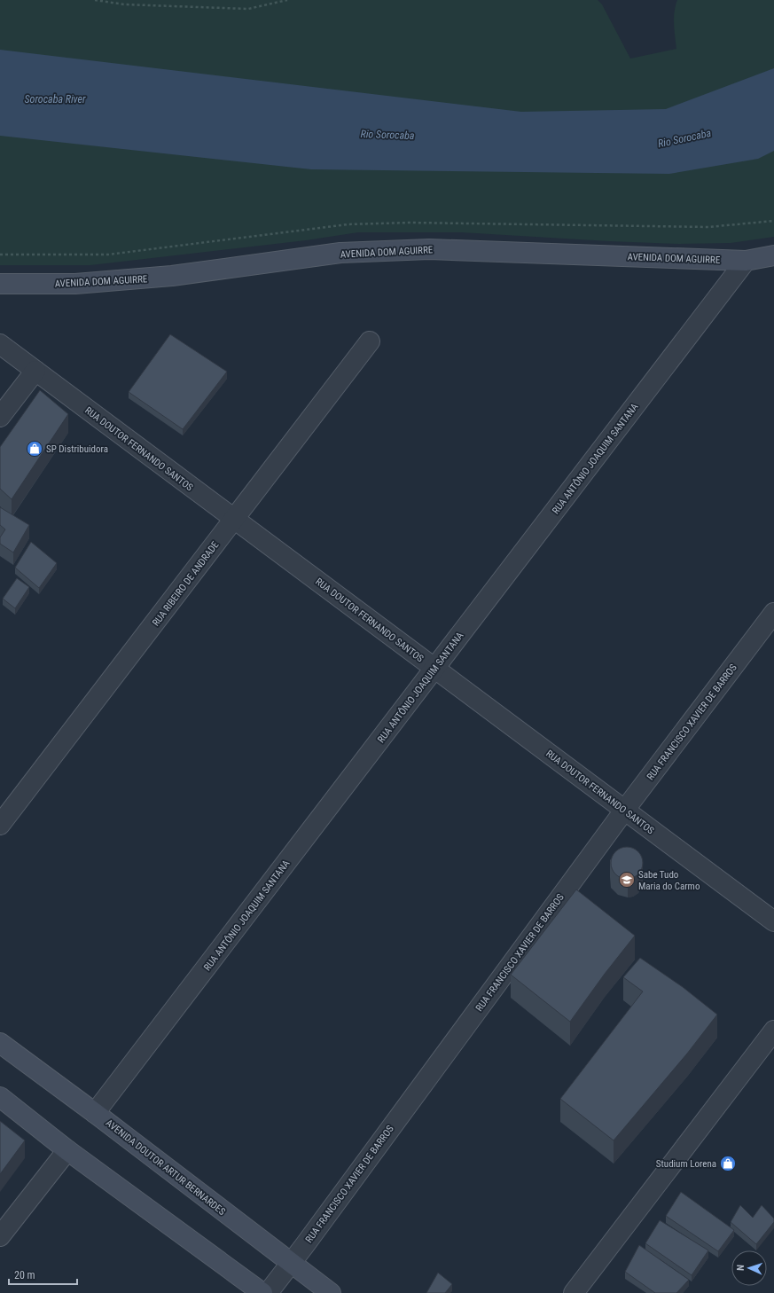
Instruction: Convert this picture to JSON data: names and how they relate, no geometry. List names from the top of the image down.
{
  "streets": {
    "main road": ["AVENIDA DOM AGUIRRE", "AVENIDA DOUTOR ARTUR BERNARDES"],
    "street": [
      "RUA DOUTOR FERNANDO SANTOS",
      "RUA ANTÔNIO JOAQUIM SANTANA",
      "RUA RIBEIRO DE ANDRADE",
      "RUA FRANCISCO XAVIER DE BARROS"
    ]
  },
  "crossings": [
    ["AVENIDA DOM AGUIRRE", "RUA ANTÔNIO JOAQUIM SANTANA"],
    ["RUA DOUTOR FERNANDO SANTOS", "RUA ANTÔNIO JOAQUIM SANTANA"],
    ["RUA DOUTOR FERNANDO SANTOS", "RUA RIBEIRO DE ANDRADE"],
    ["RUA DOUTOR FERNANDO SANTOS", "RUA FRANCISCO XAVIER DE BARROS"],
    ["RUA ANTÔNIO JOAQUIM SANTANA", "AVENIDA DOUTOR ARTUR BERNARDES"],
    ["RUA FRANCISCO XAVIER DE BARROS", "AVENIDA DOUTOR ARTUR BERNARDES"]
  ],
  "water": ["Sorocaba River", "Rio Sorocaba"],
  "places": {
    "shop": ["SP Distribuidora", "Studium Lorena"],
    "school or university": ["Sabe Tudo Maria do Carmo"]
  },
  "scale_bar": "20 m",
  "north": "left"
}
